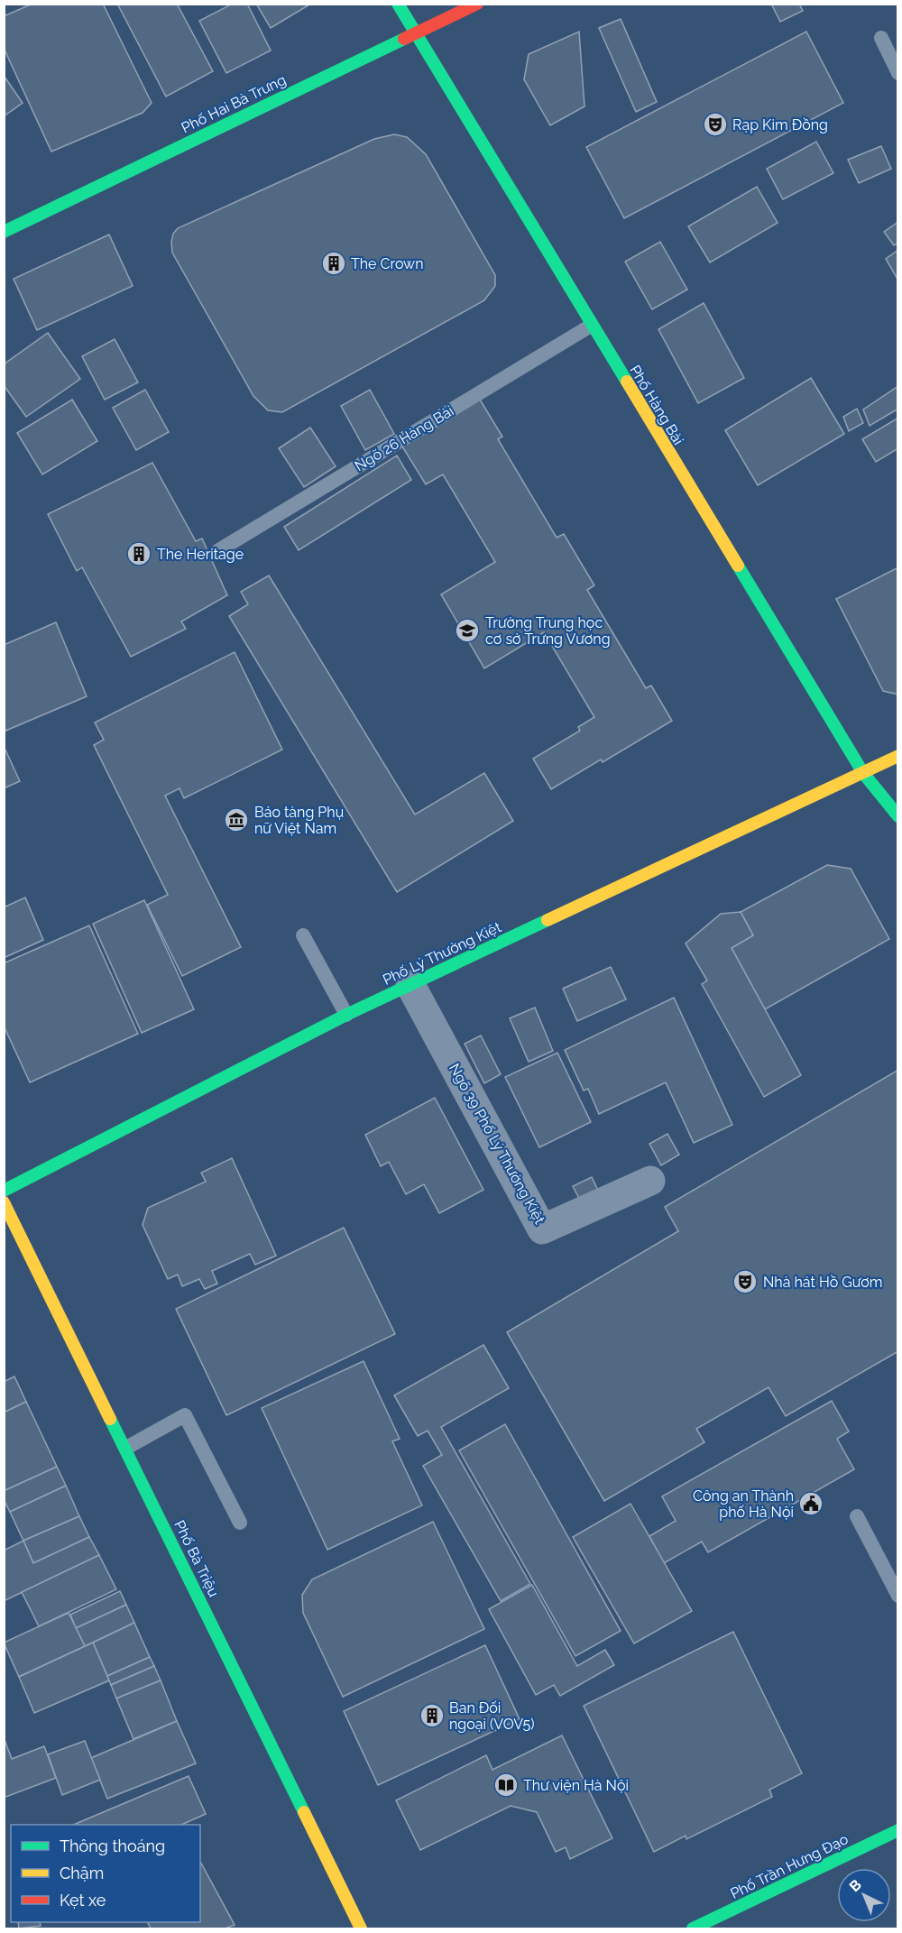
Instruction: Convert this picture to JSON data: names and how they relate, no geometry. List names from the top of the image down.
{
  "streets": {
    "main road": [
      "Phố Hai Bà Trưng",
      "Phố Hàng Bài",
      "Phố Lý Thường Kiệt",
      "Phố Bà Triệu",
      "Phố Trần Hưng Đạo"
    ],
    "street": ["Ngõ 39 Phố Lý Thường Kiệt"],
    "lane": ["Ngõ 26 Hàng Bài"]
  },
  "crossings": [
    ["Phố Hai Bà Trưng", "Phố Hàng Bài"],
    ["Phố Hàng Bài", "Ngõ 26 Hàng Bài"],
    ["Phố Hàng Bài", "Phố Lý Thường Kiệt"],
    ["Phố Lý Thường Kiệt", "Ngõ 39 Phố Lý Thường Kiệt"]
  ],
  "places": {
    "theatre": ["Rạp Kim Đồng", "Nhà hát Hồ Gươm"],
    "building": ["The Crown", "The Heritage", "Ban Đối ngoại (VOV5)"],
    "school or university": ["Trường Trung học cơ sở Trưng Vương"],
    "museum": ["Bảo tàng Phụ nữ Việt Nam"],
    "public building": ["Công an Thành phố Hà Nội"],
    "library": ["Thư viện Hà Nội"]
  },
  "legend": ["Thông thoáng", "Chậm", "Kẹt xe"],
  "north": "top left"
}
